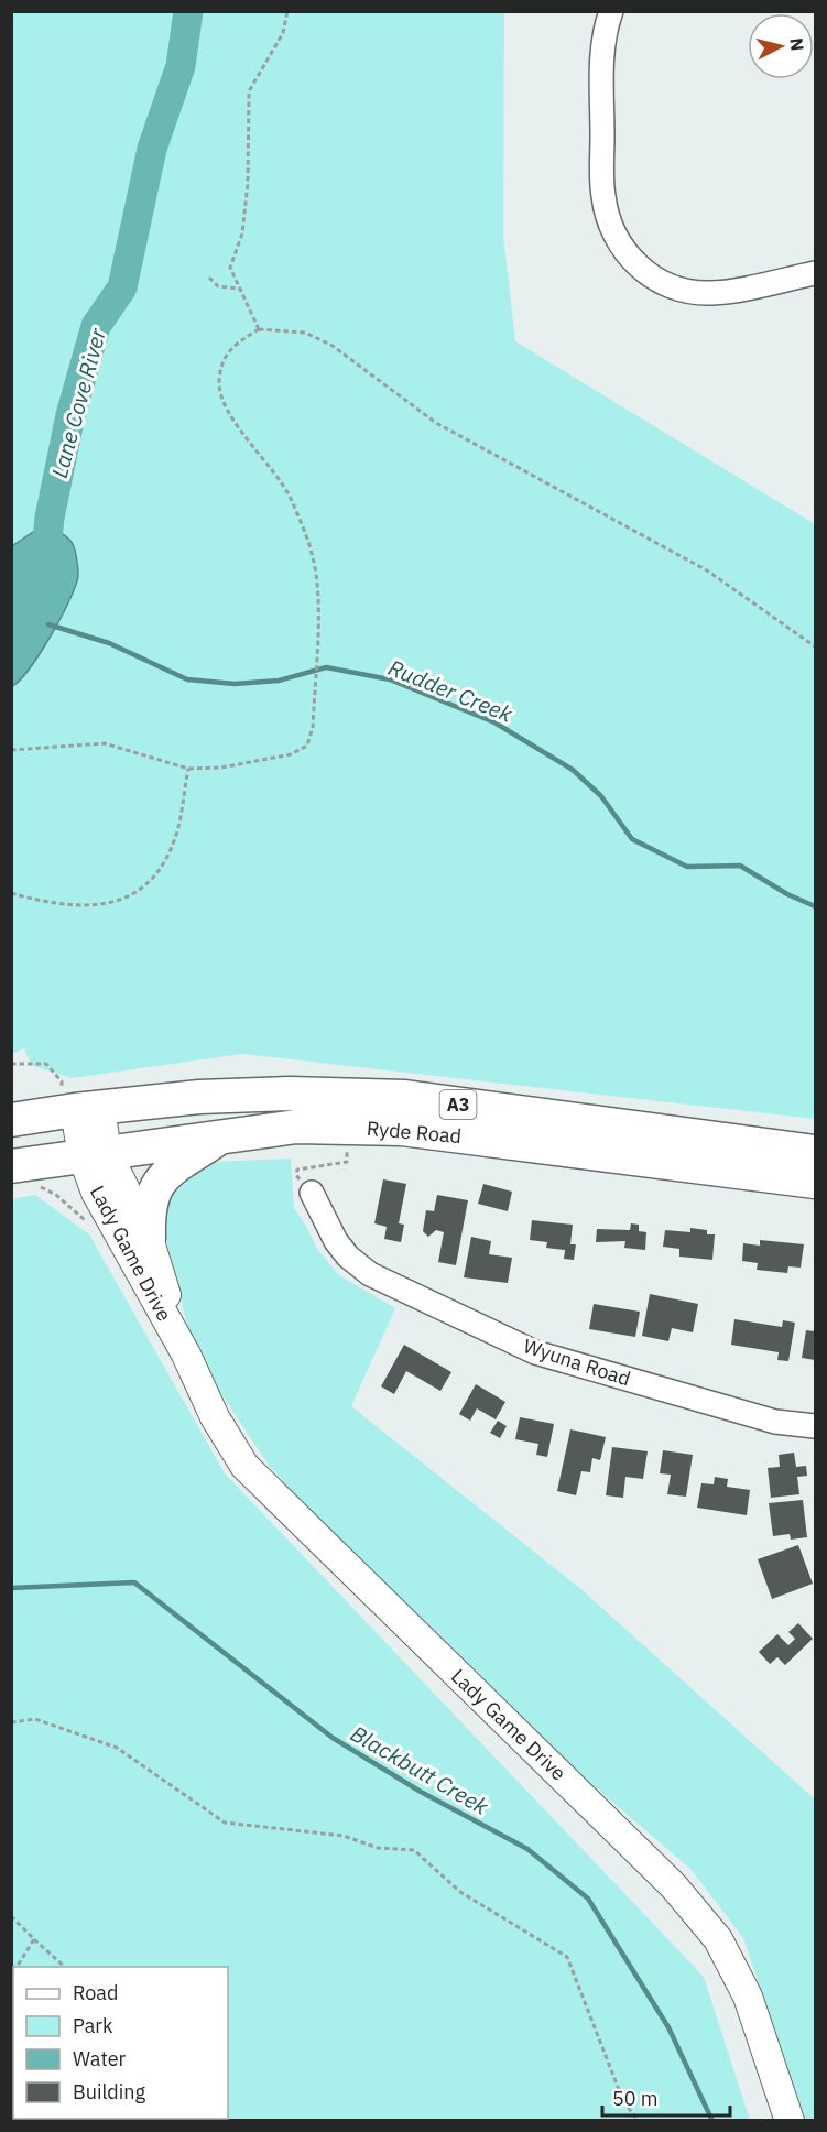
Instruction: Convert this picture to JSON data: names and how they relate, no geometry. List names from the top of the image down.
{
  "streets": {
    "highway": ["A3", "Ryde Road"],
    "main road": ["Lady Game Drive"],
    "street": ["Wyuna Road"]
  },
  "crossings": [
    ["Ryde Road", "Lady Game Drive"]
  ],
  "water": ["Lane Cove River", "Rudder Creek", "Blackbutt Creek"],
  "legend": [
    "Road",
    "Park",
    "Water",
    "Building"
  ],
  "scale_bar": "50 m",
  "north": "right"
}
